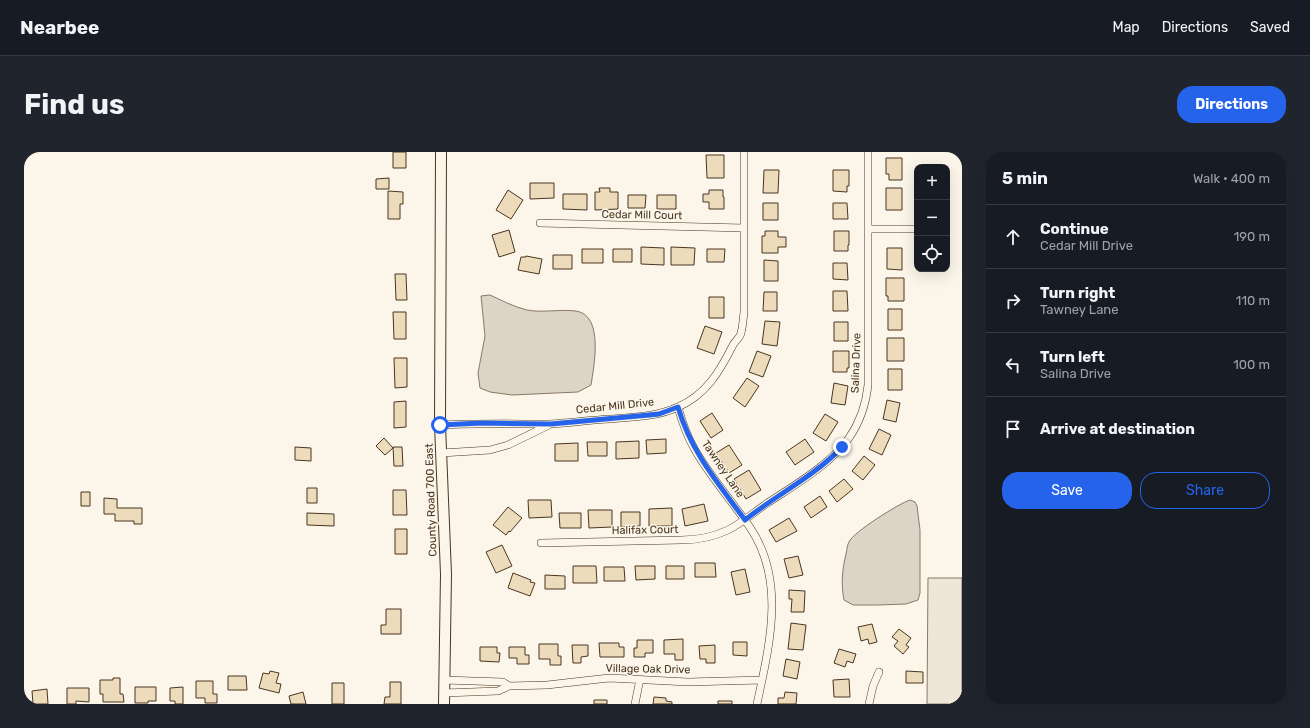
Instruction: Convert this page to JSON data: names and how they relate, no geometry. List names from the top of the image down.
{
  "streets": {
    "main road": ["County Road 700 East"],
    "street": [
      "Cedar Mill Court",
      "Salina Drive",
      "Cedar Mill Drive",
      "Tawney Lane",
      "Halifax Court",
      "Village Oak Drive"
    ]
  },
  "crossings": [
    ["Cedar Mill Court", "Cedar Mill Drive"],
    ["Salina Drive", "Tawney Lane"],
    ["Salina Drive", "Halifax Court"],
    ["Cedar Mill Drive", "Tawney Lane"],
    ["Cedar Mill Drive", "County Road 700 East"],
    ["Tawney Lane", "Halifax Court"],
    ["Tawney Lane", "Village Oak Drive"],
    ["County Road 700 East", "Village Oak Drive"]
  ],
  "page": {
    "header": "Nearbee",
    "nav": ["Map", "Directions", "Saved"],
    "buttons": [
      "Directions",
      ["Save", "Share"]
    ],
    "title": "Find us",
    "heading": ["5 min", "Walk · 400 m"],
    "map_buttons": ["+", "−"],
    "list": [
      ["Continue", "Cedar Mill Drive", "190 m"],
      ["Turn right", "Tawney Lane", "110 m"],
      ["Turn left", "Salina Drive", "100 m"],
      "Arrive at destination"
    ]
  }
}
